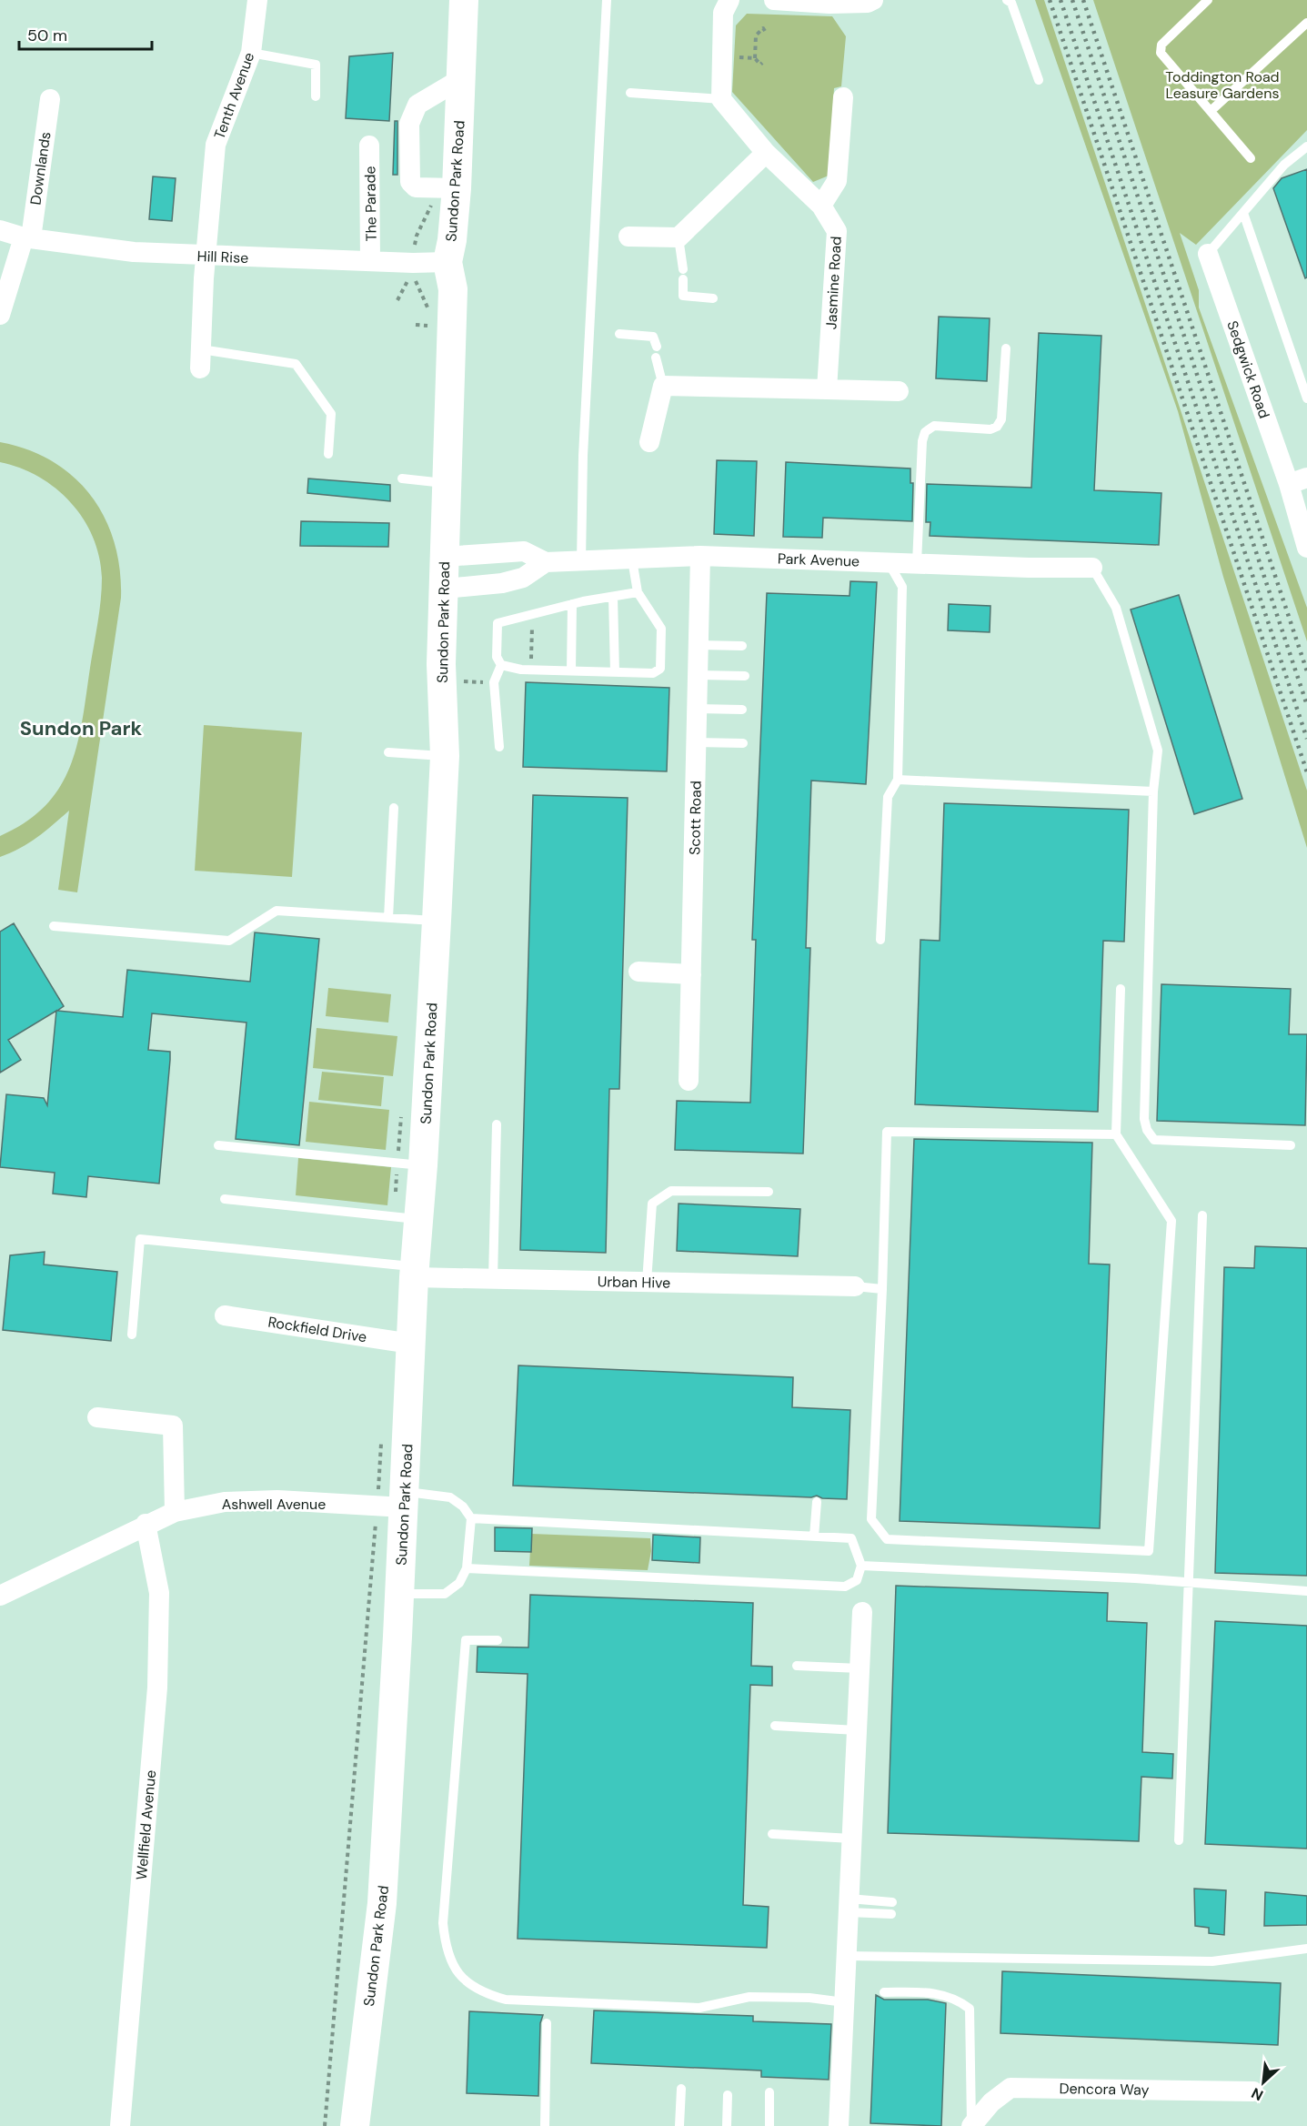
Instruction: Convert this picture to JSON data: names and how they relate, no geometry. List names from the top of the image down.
{
  "streets": {
    "street": [
      "Tenth Avenue",
      "Downlands",
      "Sundon Park Road",
      "The Parade",
      "Hill Rise",
      "Jasmine Road",
      "Sedgwick Road",
      "Park Avenue",
      "Scott Road",
      "Urban Hive",
      "Rockfield Drive",
      "Ashwell Avenue",
      "Wellfield Avenue",
      "Dencora Way"
    ]
  },
  "crossings": [
    ["Tenth Avenue", "Hill Rise"],
    ["Downlands", "Hill Rise"],
    ["Sundon Park Road", "Hill Rise"],
    ["Sundon Park Road", "Park Avenue"],
    ["Sundon Park Road", "Urban Hive"],
    ["Sundon Park Road", "Rockfield Drive"],
    ["Sundon Park Road", "Ashwell Avenue"],
    ["The Parade", "Hill Rise"],
    ["Park Avenue", "Scott Road"],
    ["Ashwell Avenue", "Wellfield Avenue"]
  ],
  "districts": ["Sundon Park"],
  "parks": ["Toddington Road Leasure Gardens"],
  "scale_bar": "50 m",
  "north": "bottom left"
}
